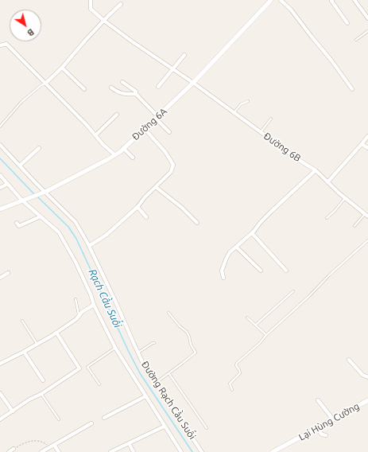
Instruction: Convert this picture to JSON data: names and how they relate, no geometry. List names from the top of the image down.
{
  "streets": {
    "street": [
      "Đường 6A",
      "Đường 6B",
      "Đường Rạch Cầu Suối",
      "Lại Hùng Cường"
    ]
  },
  "crossings": [
    ["Đường 6A", "Đường 6B"],
    ["Đường 6A", "Đường Rạch Cầu Suối"]
  ],
  "water": ["Rạch Cầu Suối"],
  "north": "bottom right"
}
